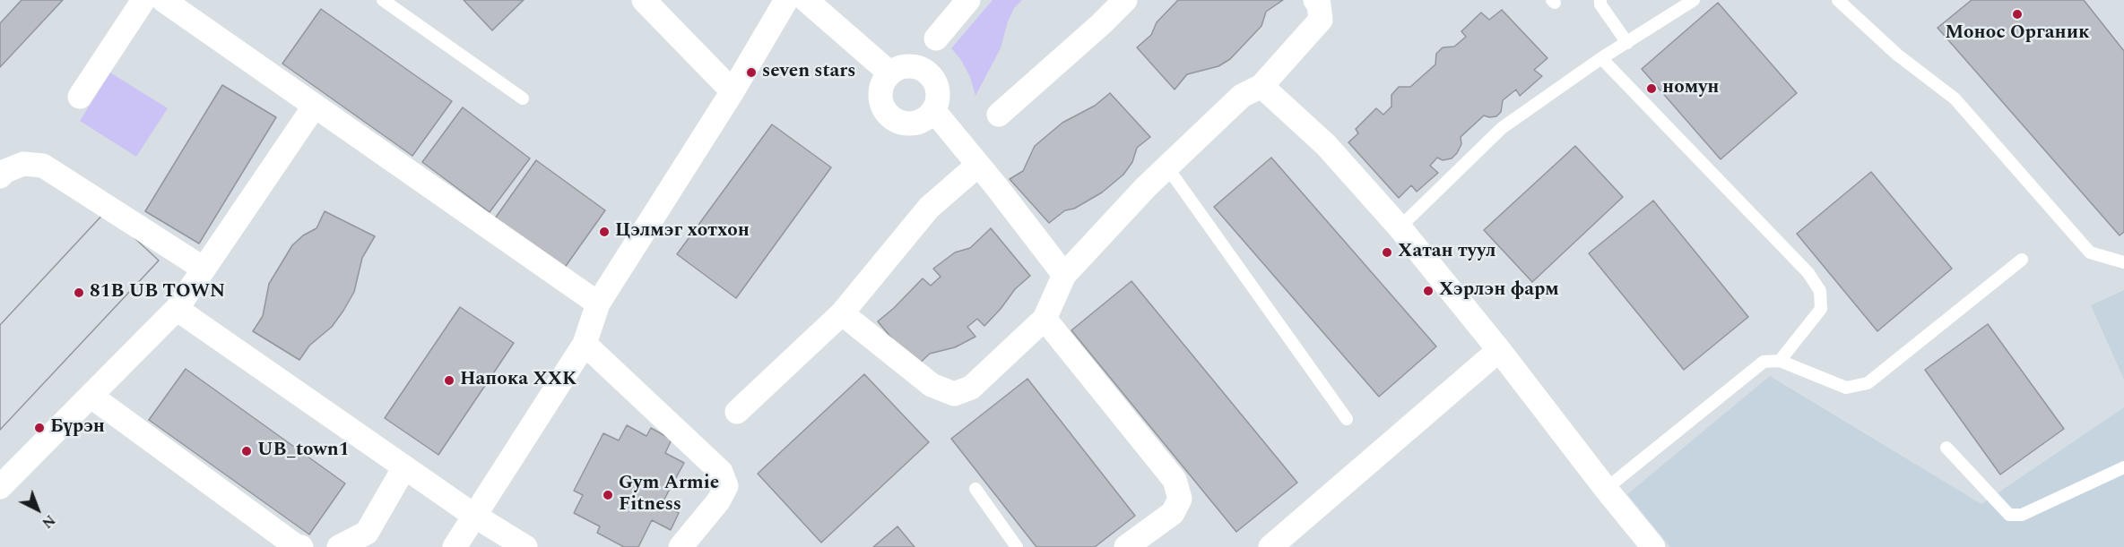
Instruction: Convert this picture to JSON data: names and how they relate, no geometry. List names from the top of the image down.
{
  "places": [
    "Монос Органик",
    "seven stars",
    "номун",
    "Цэлмэг хотхон",
    "Хатан туул",
    "Хэрлэн фарм",
    "81В UB TOWN",
    "Напока ХХК",
    "Бүрэн",
    "UB_town1",
    "Gym Armie Fitness"
  ],
  "north": "bottom right"
}
